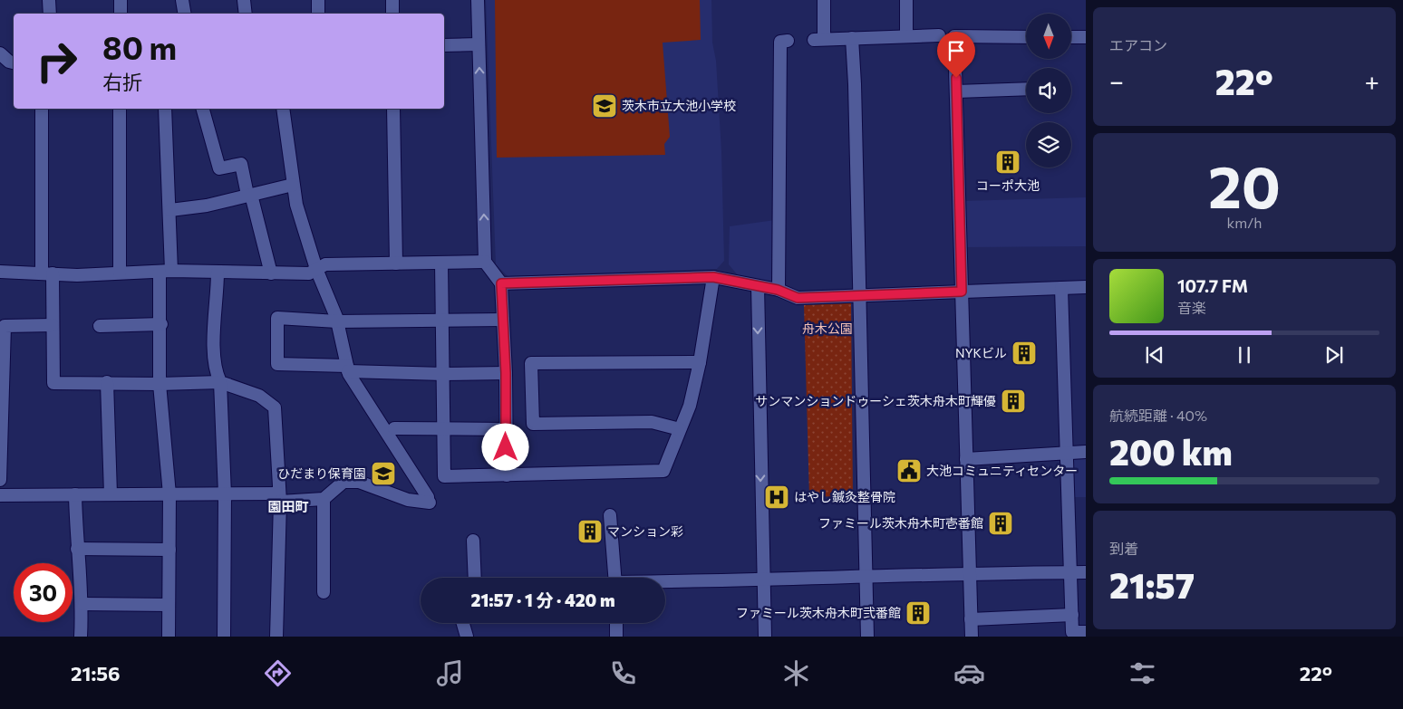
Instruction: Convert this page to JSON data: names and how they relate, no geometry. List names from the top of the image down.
{
  "districts": ["園田町"],
  "parks": ["舟木公園"],
  "places": {
    "school or university": ["茨木市立大池小学校", "ひだまり保育園"],
    "building": [
      "コーポ大池",
      "NYKビル",
      "サンマンションドゥーシェ茨木舟木町輝優",
      "ファミール茨木舟木町壱番館",
      "マンション彩",
      "ファミール茨木舟木町弐番館"
    ],
    "public building": ["大池コミュニティセンター"],
    "hospital": ["はやし鍼灸整骨院"]
  },
  "north": "bottom",
  "page": {
    "tile": [
      "エアコン",
      ["20", "km/h"],
      ["航続距離 · 40%", "200 km"],
      ["到着", "21:57"]
    ],
    "turn": ["80 m", "右折"],
    "heat": ["−", "22°", "+"],
    "song": ["107.7 FM", "音楽"],
    "limit": "30",
    "trip": "21:57 · 1 分 · 420 m",
    "tabs": ["21:56", "22°"]
  }
}
